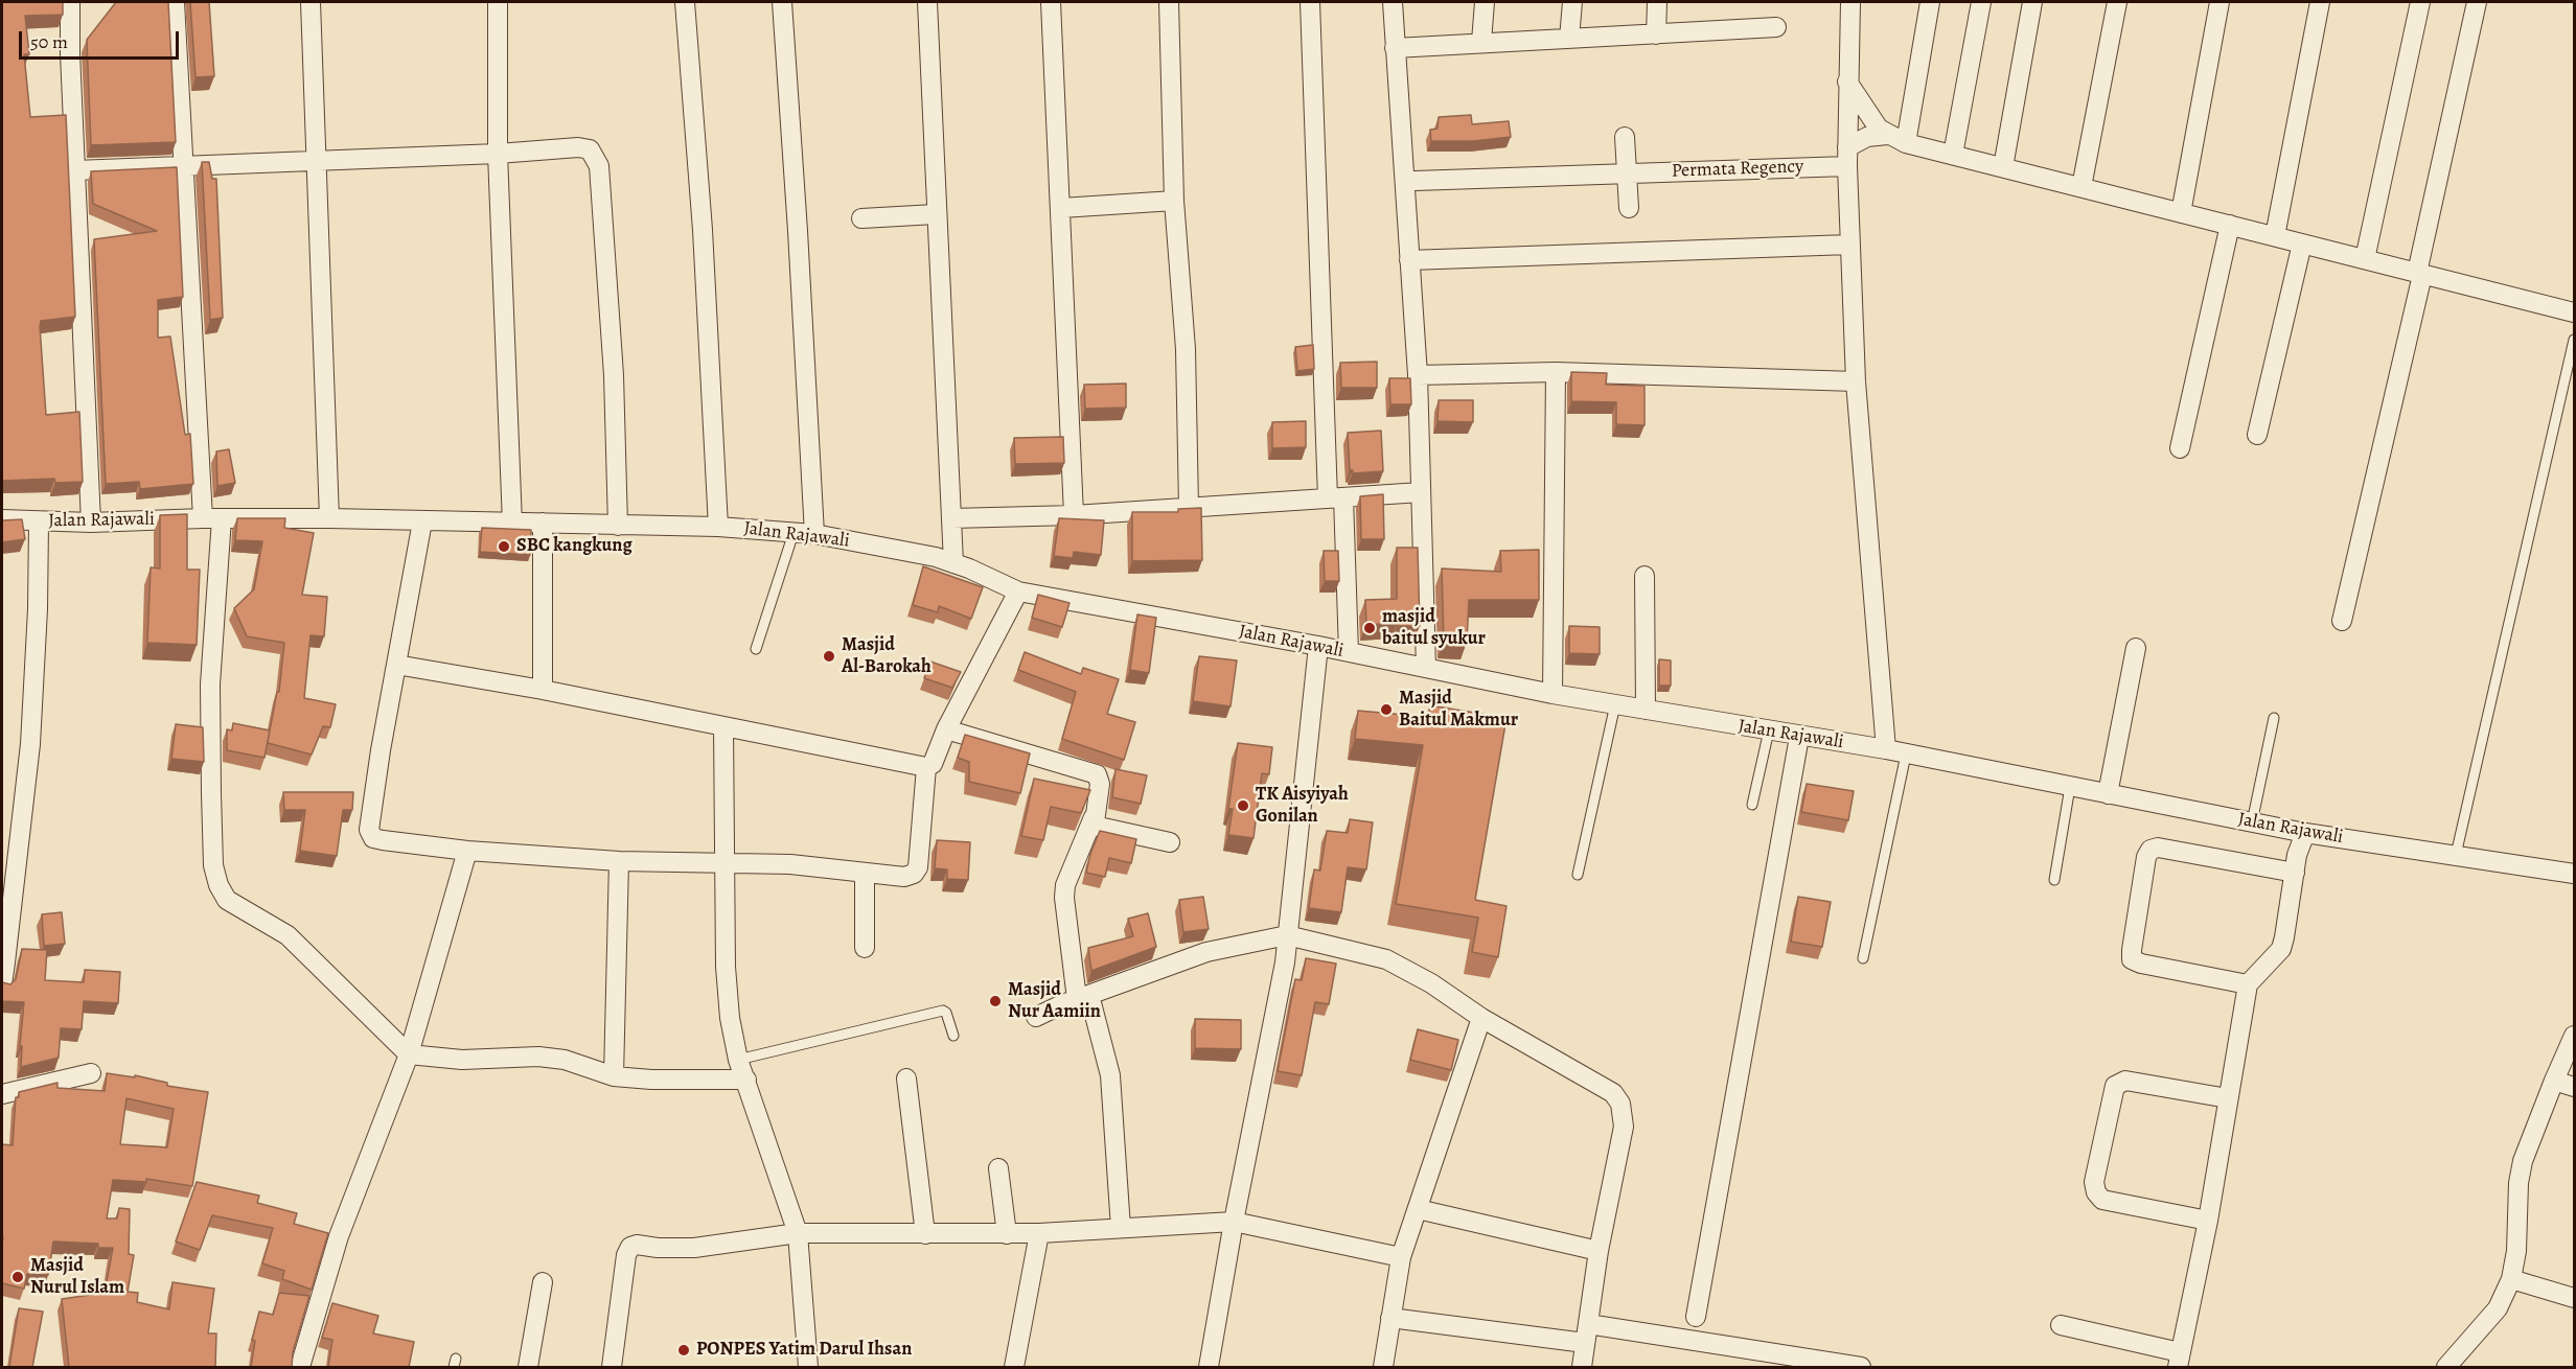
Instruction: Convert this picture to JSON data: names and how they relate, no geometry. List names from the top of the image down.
{
  "streets": {
    "street": ["Permata Regency", "Jalan Rajawali"]
  },
  "places": [
    "SBC kangkung",
    "masjid baitul syukur",
    "Masjid Al-Barokah",
    "Masjid Baitul Makmur",
    "TK Aisyiyah Gonilan",
    "Masjid Nur Aamiin",
    "Masjid Nurul Islam",
    "PONPES Yatim Darul Ihsan"
  ],
  "scale_bar": "50 m"
}
